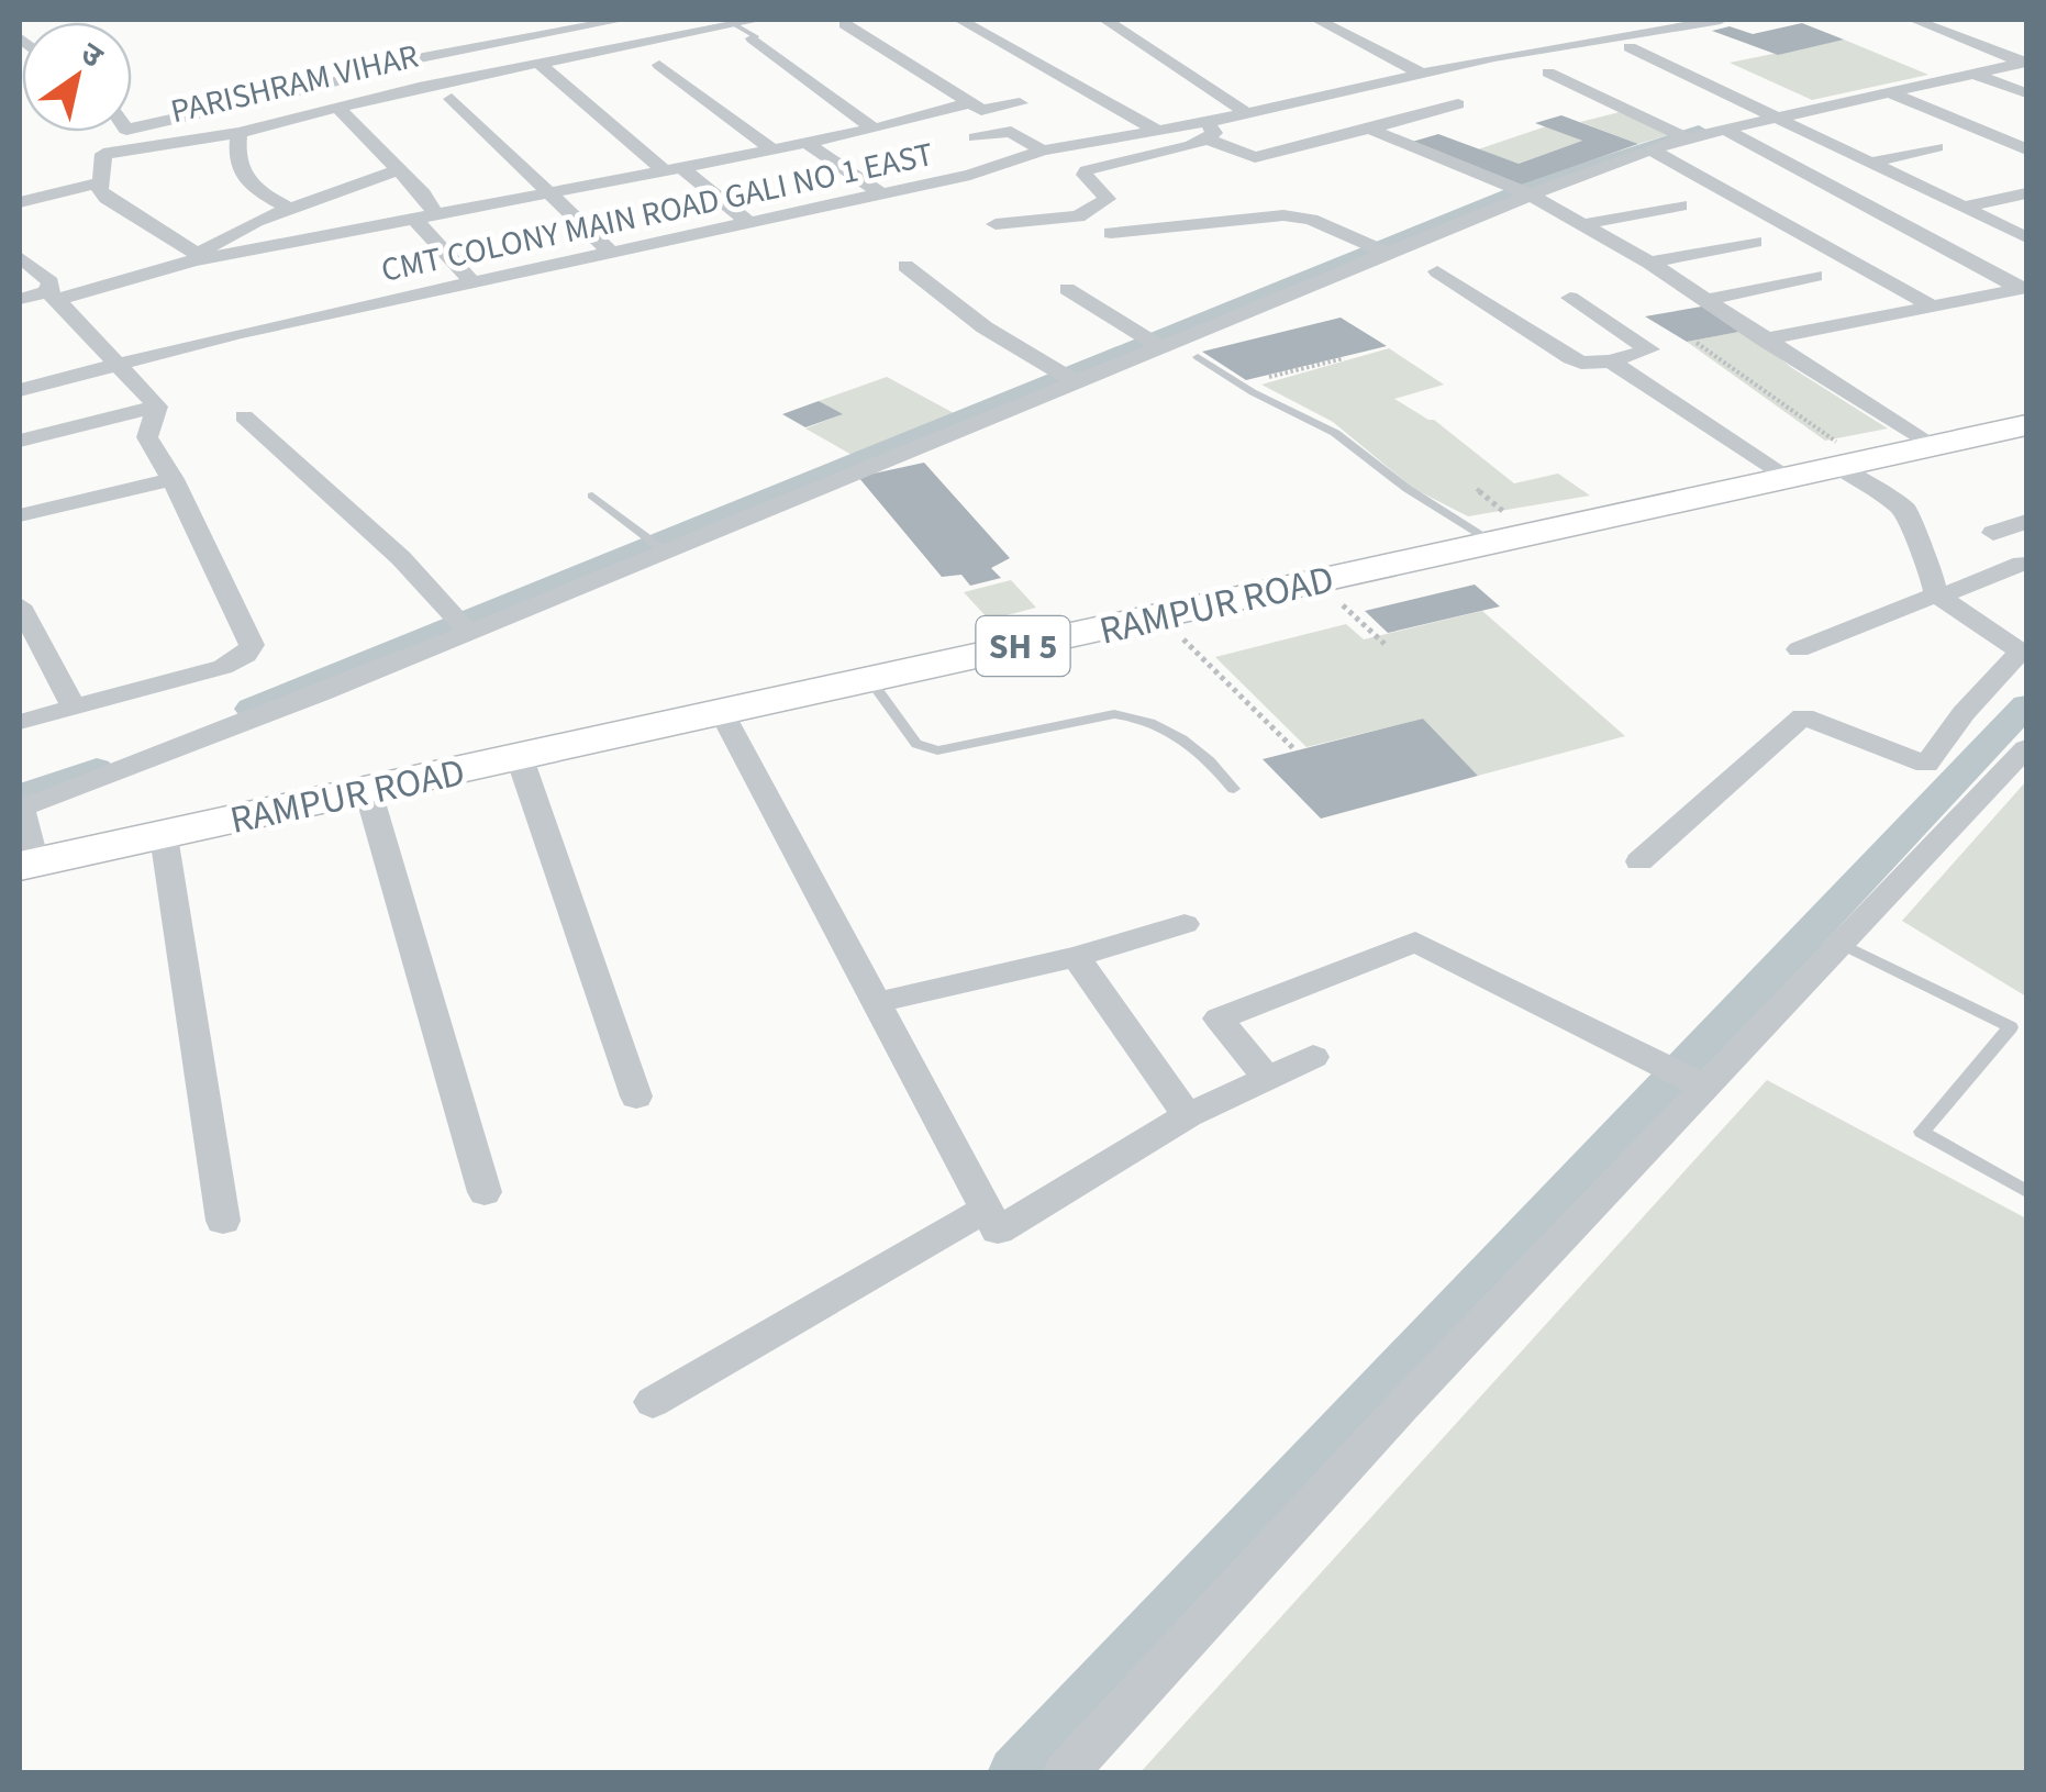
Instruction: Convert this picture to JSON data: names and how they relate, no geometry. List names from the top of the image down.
{
  "streets": {
    "main road": ["RAMPUR ROAD", "SH 5"],
    "street": ["PARISHRAM VIHAR", "CMT COLONY MAIN ROAD GALI NO 1 EAST"]
  },
  "north": "top right"
}
